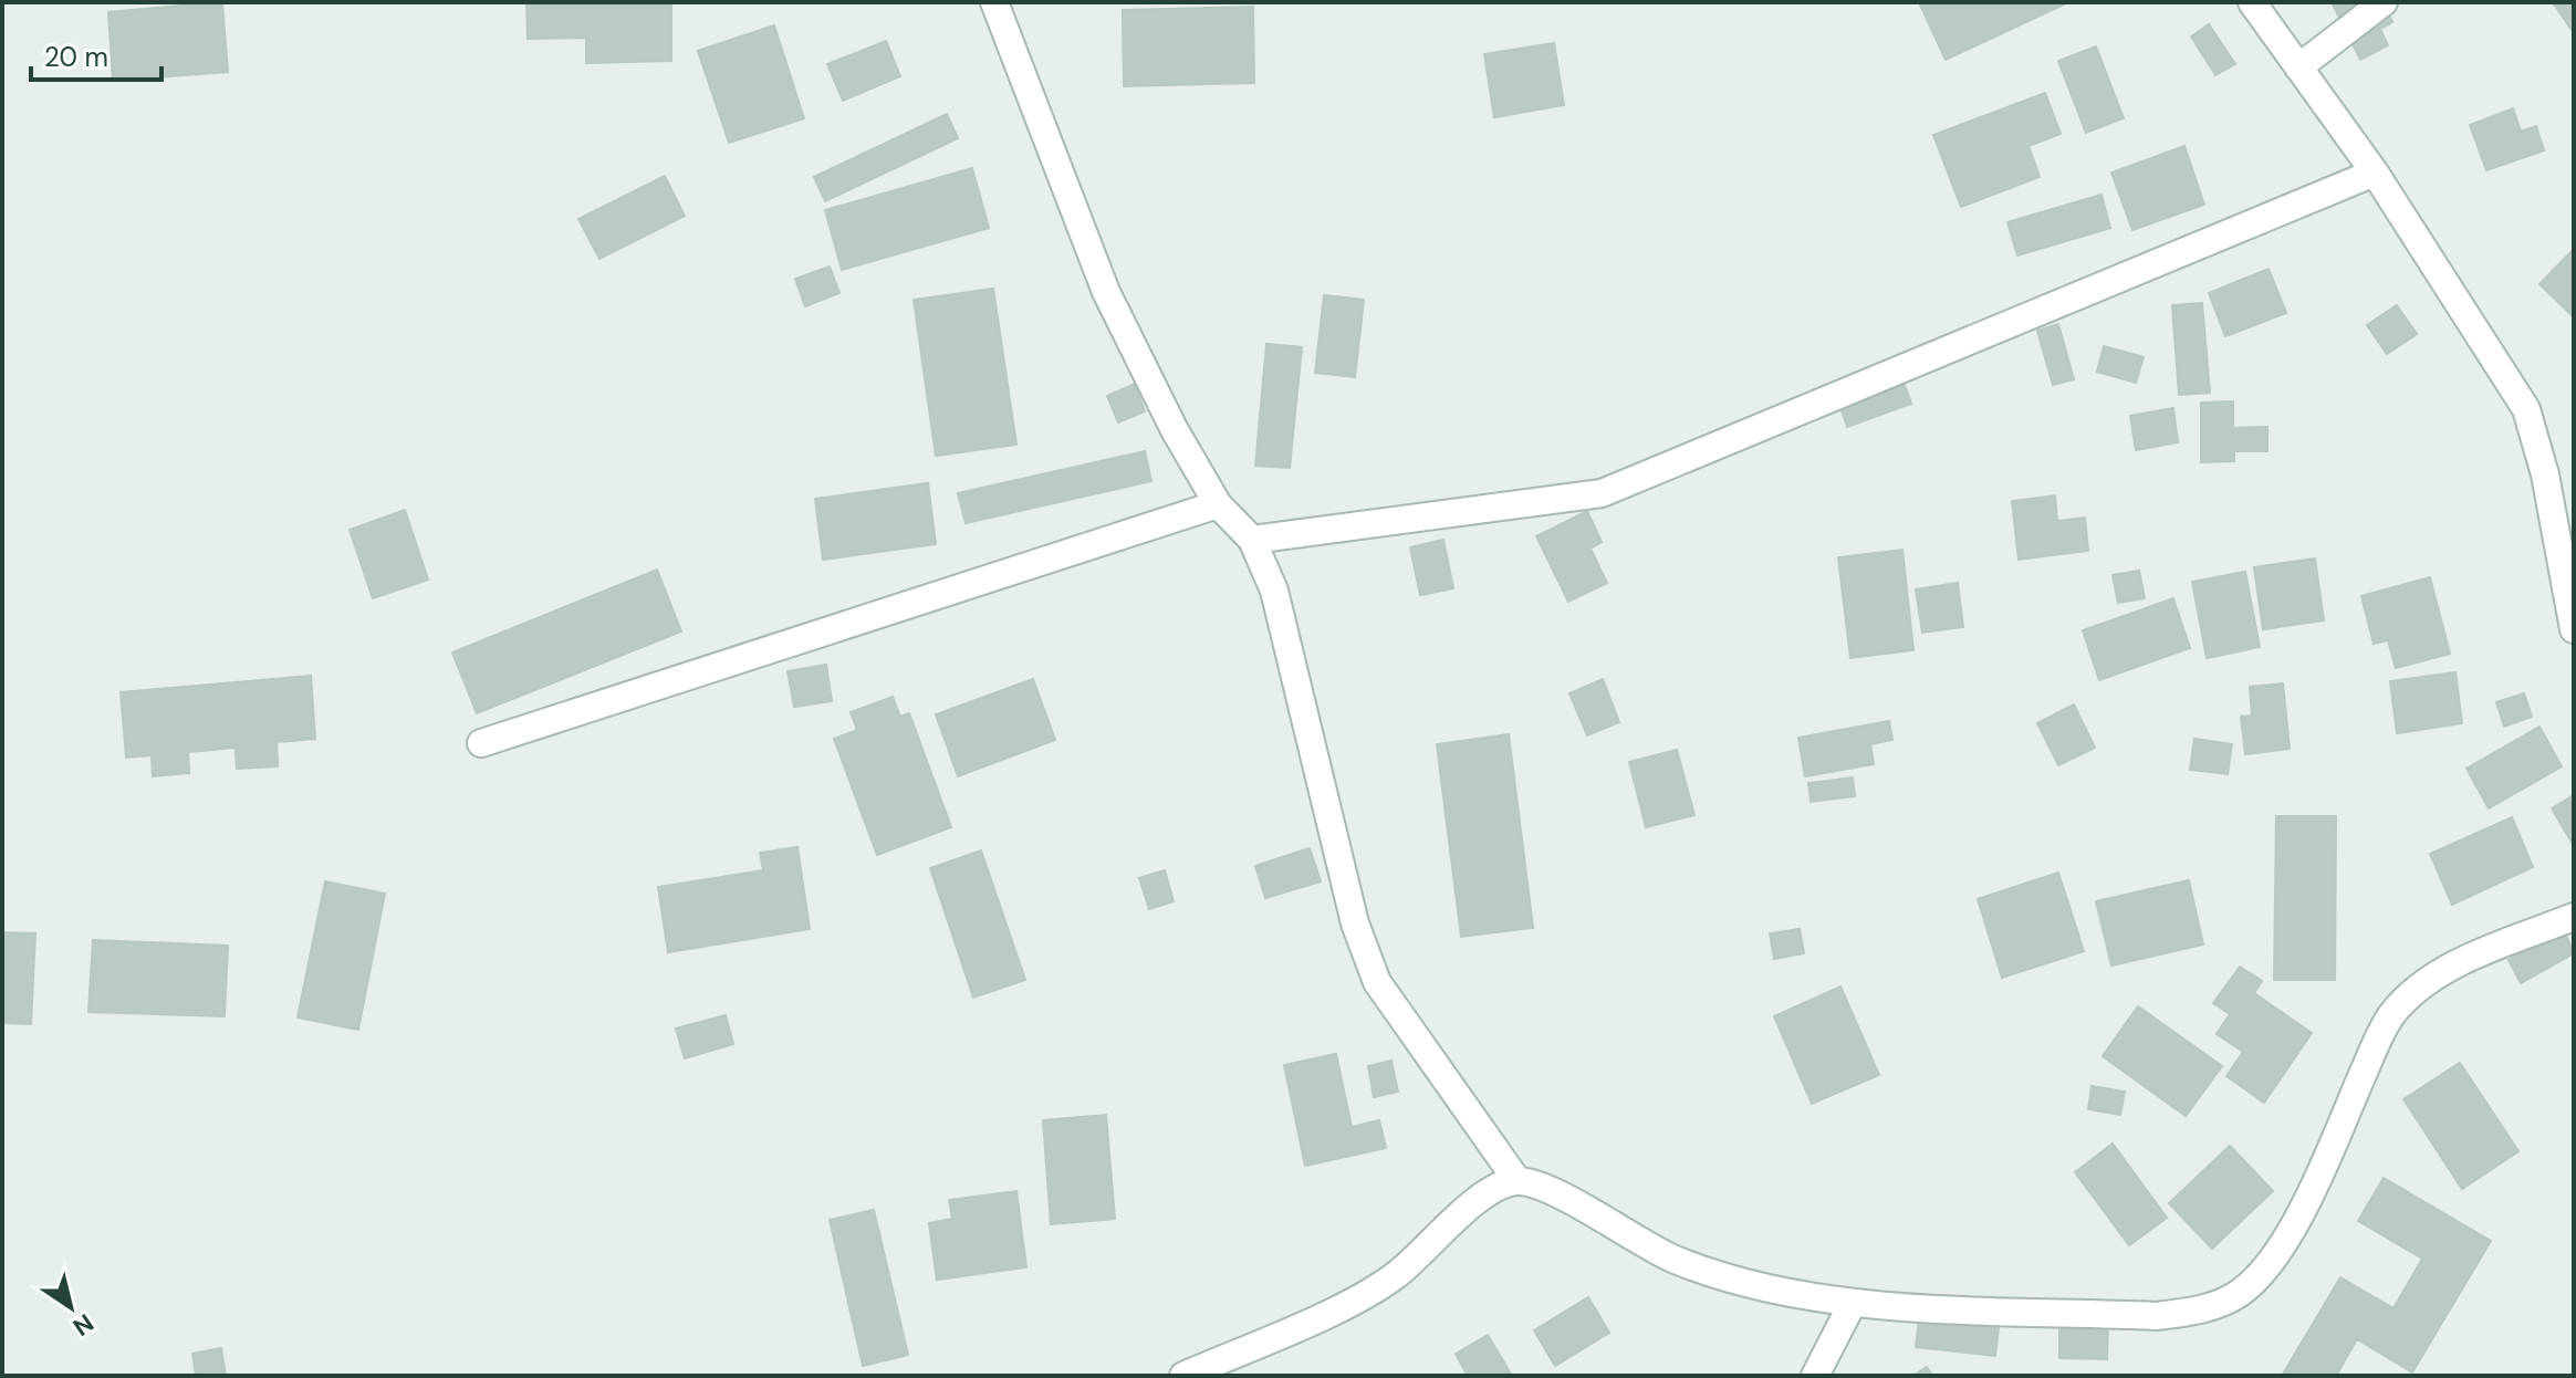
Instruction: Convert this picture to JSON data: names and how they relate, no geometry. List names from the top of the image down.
{
  "scale_bar": "20 m",
  "north": "bottom right"
}
